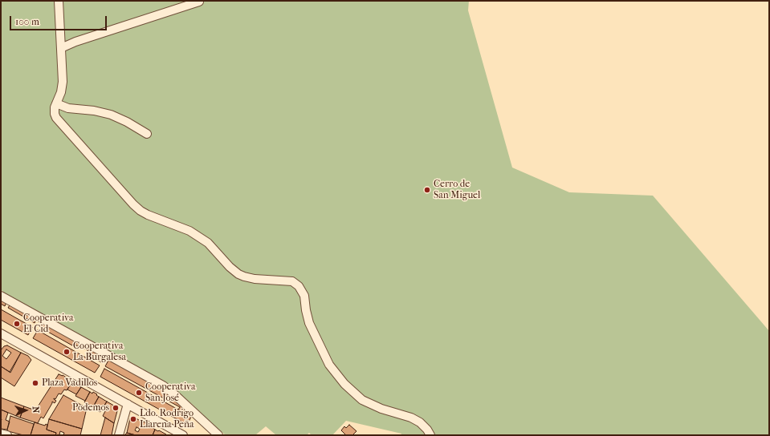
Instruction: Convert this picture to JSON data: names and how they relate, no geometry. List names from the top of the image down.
{
  "places": [
    "Cerro de San Miguel",
    "Cooperativa El Cid",
    "Cooperativa La Burgalesa",
    "Plaza Vadillos",
    "Cooperativa San José",
    "Podemos",
    "Ldo. Rodrigo Llarena Peña"
  ],
  "scale_bar": "100 m",
  "north": "right"
}
